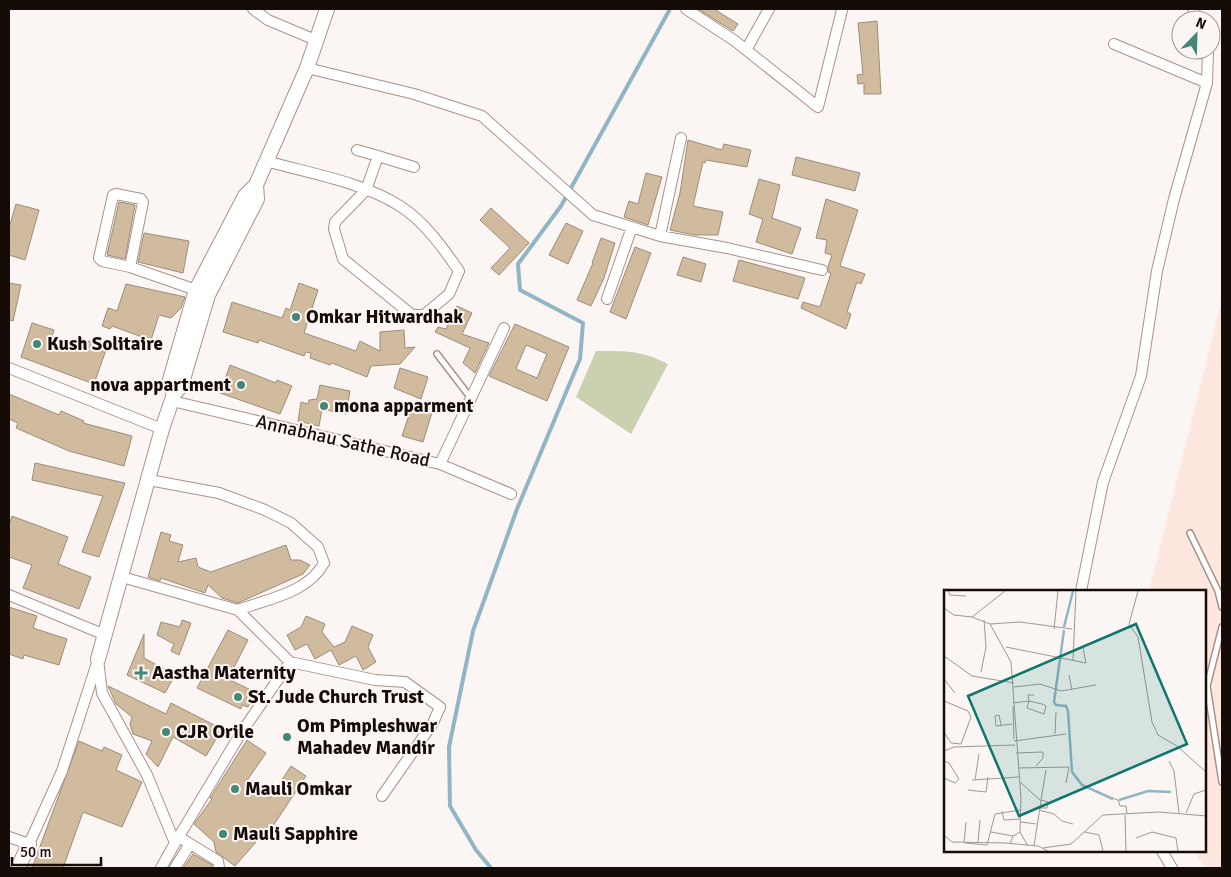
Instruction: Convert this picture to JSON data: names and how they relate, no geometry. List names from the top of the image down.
{
  "streets": {
    "street": ["Annabhau Sathe Road"]
  },
  "places": {
    "other": [
      "Omkar Hitwardhak",
      "Kush Solitaire",
      "nova appartment",
      "mona apparment",
      "St. Jude Church Trust",
      "CJR Orile",
      "Om Pimpleshwar Mahadev Mandir",
      "Mauli Omkar",
      "Mauli Sapphire"
    ],
    "health": ["Aastha Maternity"]
  },
  "scale_bar": "50 m",
  "north": "top right"
}
